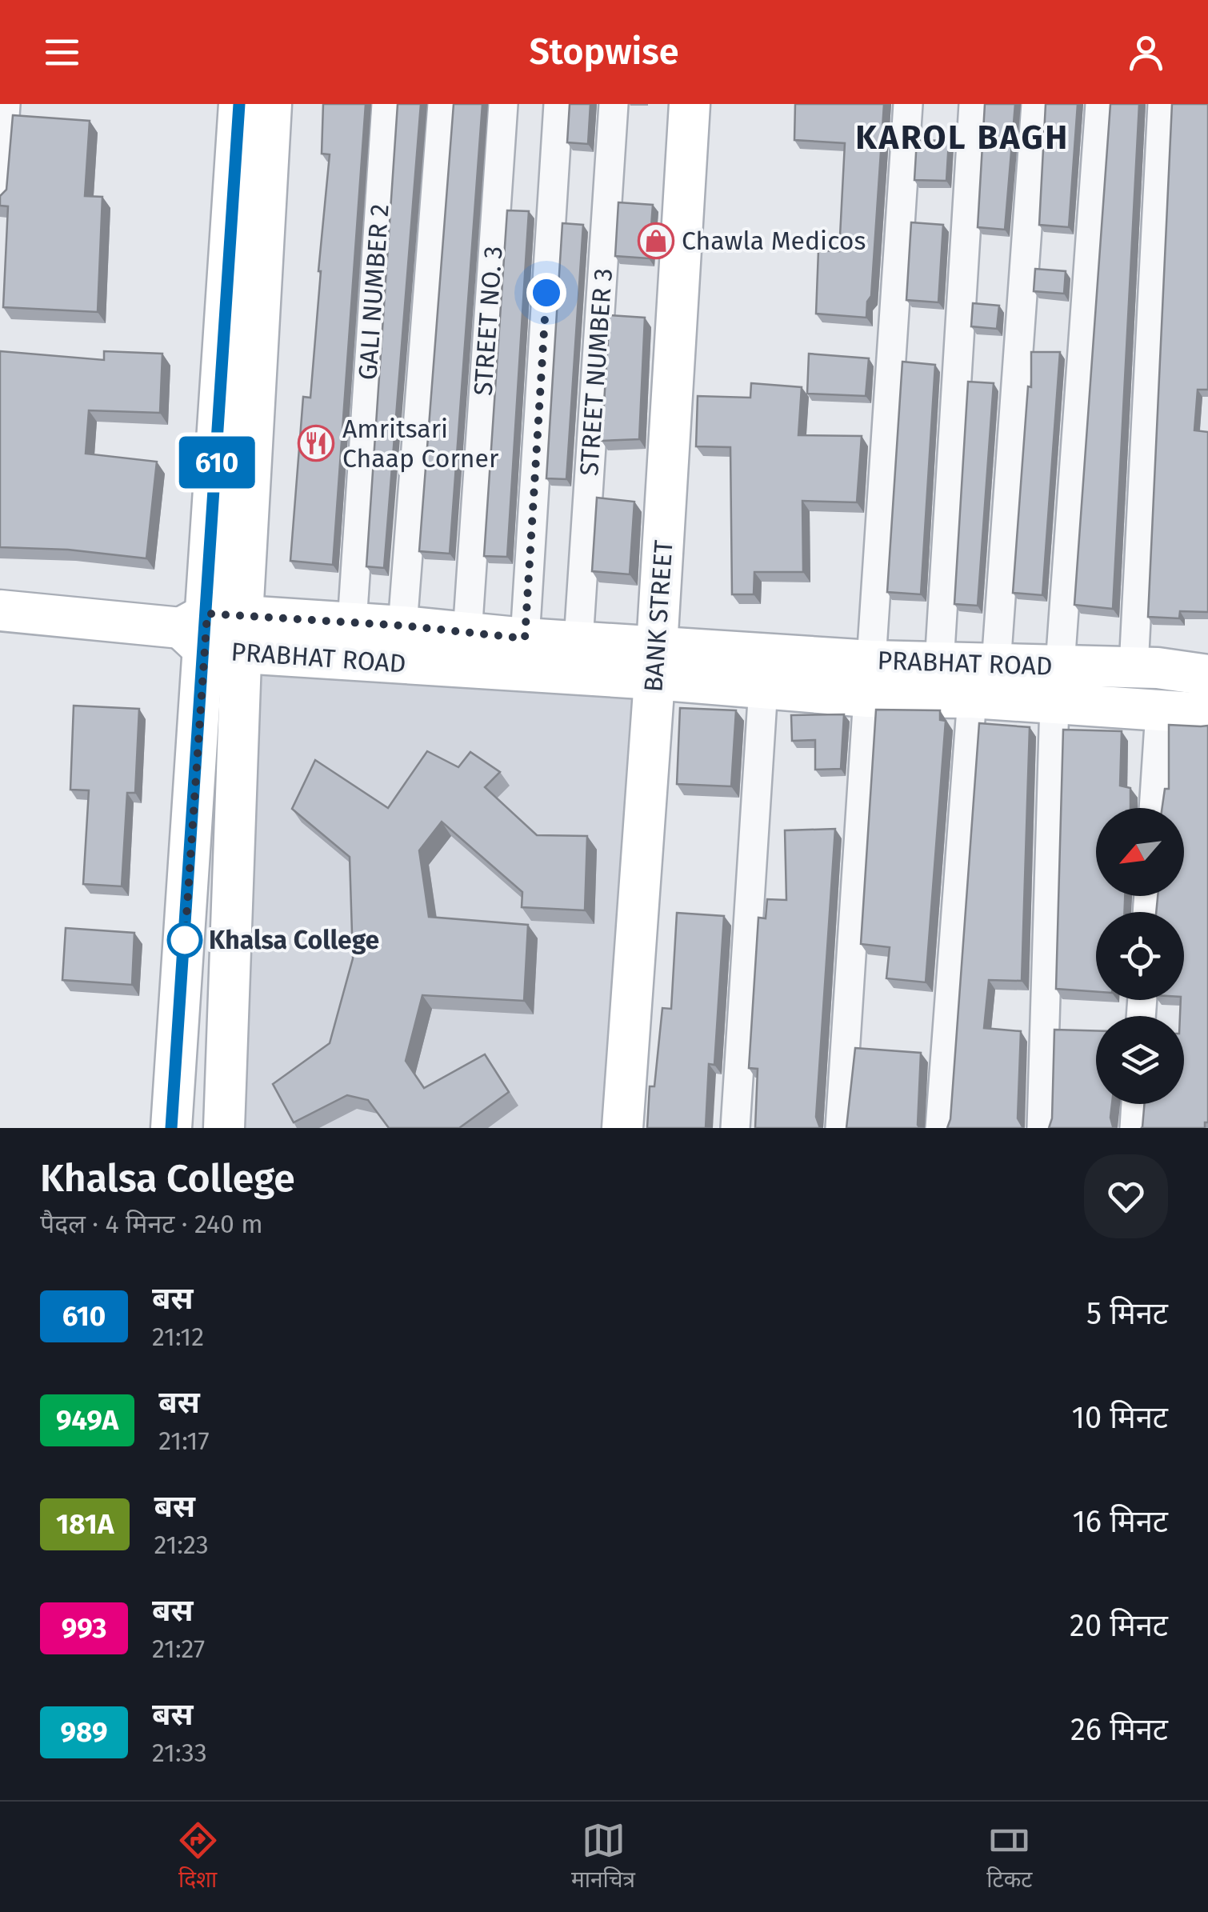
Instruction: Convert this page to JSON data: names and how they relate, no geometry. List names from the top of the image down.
{
  "streets": {
    "street": [
      "GALI NUMBER 2",
      "STREET NO. 3",
      "STREET NUMBER 3",
      "BANK STREET",
      "PRABHAT ROAD"
    ]
  },
  "crossings": [
    ["GALI NUMBER 2", "PRABHAT ROAD"],
    ["STREET NO. 3", "PRABHAT ROAD"],
    ["STREET NUMBER 3", "PRABHAT ROAD"],
    ["BANK STREET", "PRABHAT ROAD"]
  ],
  "districts": ["KAROL BAGH"],
  "places": {
    "shop": ["Chawla Medicos"],
    "restaurant": ["Amritsari Chaap Corner"],
    "other": ["Khalsa College"]
  },
  "lines": ["bus line 610"],
  "north": "bottom left",
  "page": {
    "header": "Stopwise",
    "on_map": "610",
    "heading": ["Khalsa College", "पैदल · 4 मिनट · 240 m"],
    "list": [
      {
        "mark": "610",
        "name": "बस",
        "note": "21:12",
        "value": "5 मिनट"
      },
      {
        "mark": "949A",
        "name": "बस",
        "note": "21:17",
        "value": "10 मिनट"
      },
      {
        "mark": "181A",
        "name": "बस",
        "note": "21:23",
        "value": "16 मिनट"
      },
      {
        "mark": "993",
        "name": "बस",
        "note": "21:27",
        "value": "20 मिनट"
      },
      {
        "mark": "989",
        "name": "बस",
        "note": "21:33",
        "value": "26 मिनट"
      }
    ],
    "tabs": ["दिशा", "मानचित्र", "टिकट"]
  }
}
